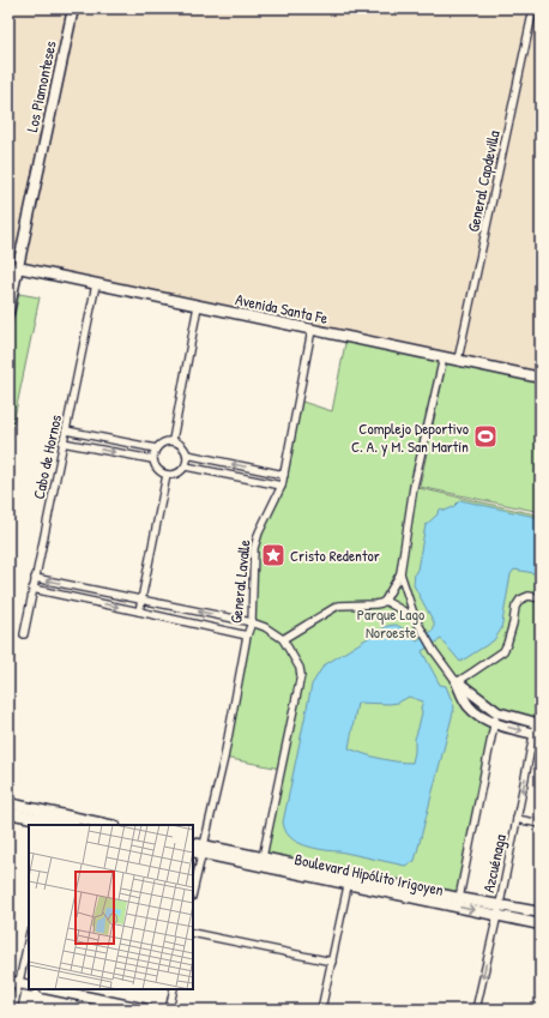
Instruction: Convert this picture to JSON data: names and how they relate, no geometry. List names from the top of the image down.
{
  "streets": {
    "street": [
      "Los Piamonteses",
      "General Capdevilla",
      "Avenida Santa Fe",
      "Cabo de Hornos",
      "General Lavalle",
      "Azcuénaga",
      "Boulevard Hipólito Irigoyen"
    ]
  },
  "crossings": [
    ["Los Piamonteses", "Avenida Santa Fe"],
    ["General Capdevilla", "Avenida Santa Fe"],
    ["Avenida Santa Fe", "Cabo de Hornos"],
    ["Avenida Santa Fe", "General Lavalle"],
    ["General Lavalle", "Boulevard Hipólito Irigoyen"],
    ["Azcuénaga", "Boulevard Hipólito Irigoyen"]
  ],
  "parks": ["Parque Lago Noroeste"],
  "places": {
    "sports": ["Complejo Deportivo C. A. y M. San Martín"],
    "place": ["Cristo Redentor"]
  }
}
